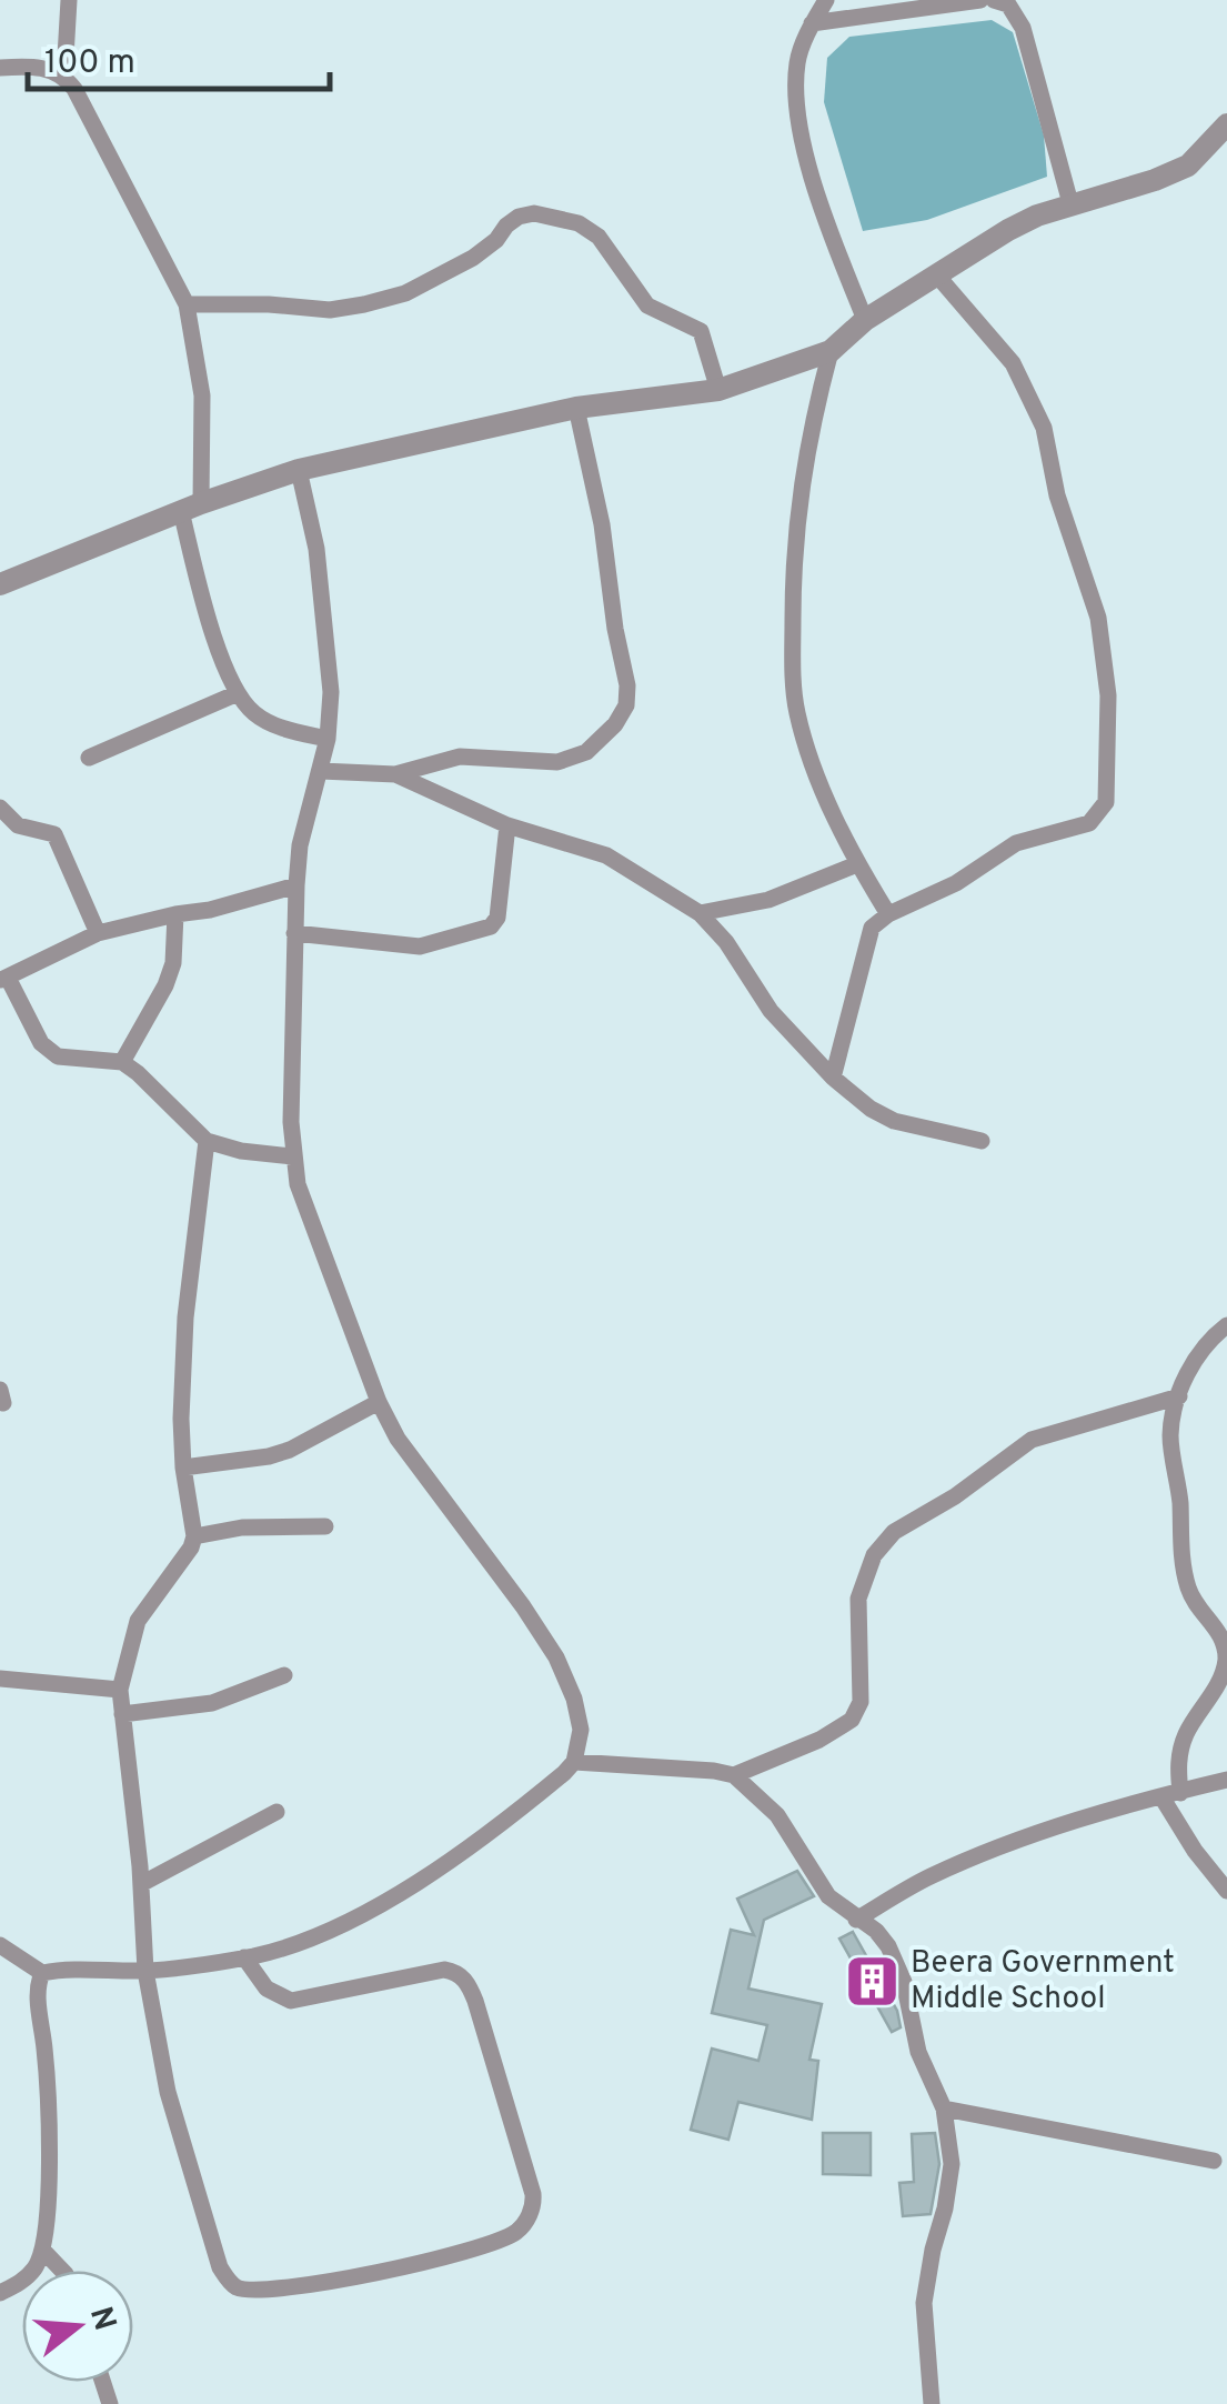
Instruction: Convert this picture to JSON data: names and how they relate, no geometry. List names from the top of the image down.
{
  "places": {
    "building": ["Beera Government Middle School"]
  },
  "scale_bar": "100 m",
  "north": "right"
}
